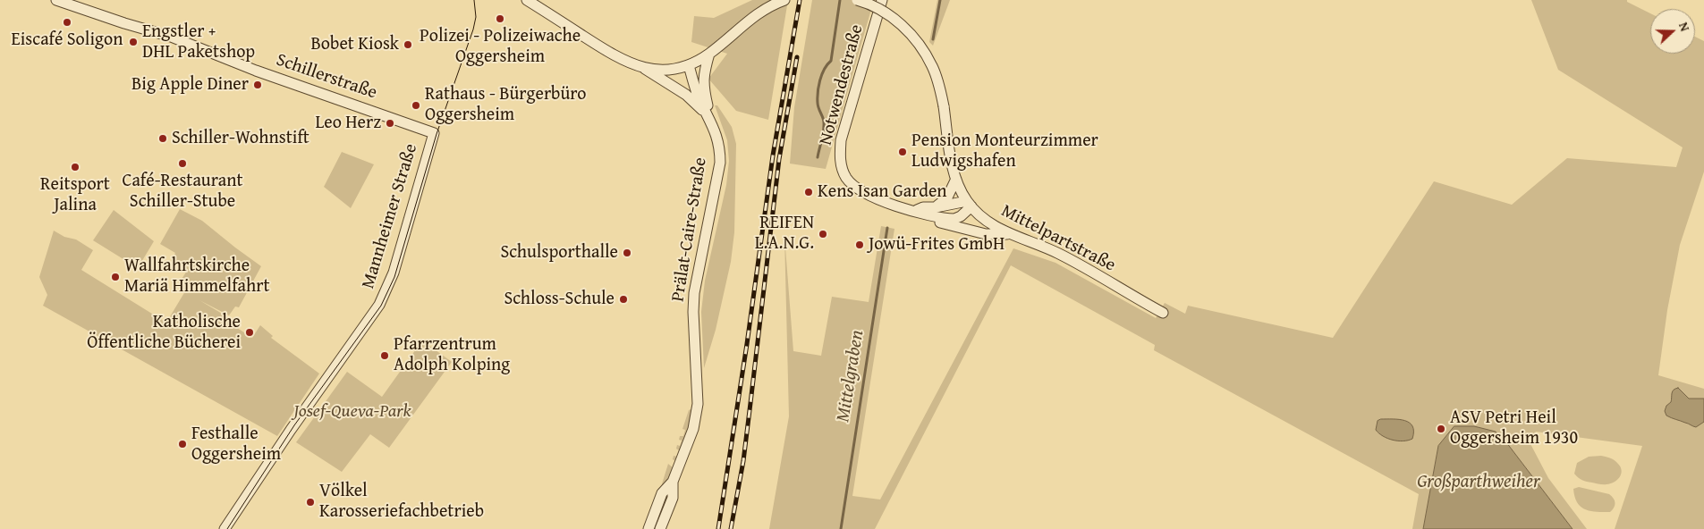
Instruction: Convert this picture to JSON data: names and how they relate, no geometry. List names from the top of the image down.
{
  "streets": {
    "street": [
      "Schillerstraße",
      "Notwendestraße",
      "Mannheimer Straße",
      "Prälat-Caire-Straße",
      "Mittelpartstraße"
    ]
  },
  "crossings": [
    ["Schillerstraße", "Mannheimer Straße"]
  ],
  "water": ["Mittelgraben", "Großparthweiher"],
  "parks": ["Josef-Queva-Park"],
  "places": [
    "Polizei - Polizeiwache Oggersheim",
    "Eiscafé Soligon",
    "Engstler + DHL Paketshop",
    "Bobet Kiosk",
    "Big Apple Diner",
    "Rathaus - Bürgerbüro Oggersheim",
    "Leo Herz",
    "Schiller-Wohnstift",
    "Pension Monteurzimmer Ludwigshafen",
    "Café-Restaurant Schiller-Stube",
    "Reitsport Jalina",
    "Kens Isan Garden",
    "REIFEN L.A.N.G.",
    "Jowü-Frites GmbH",
    "Schulsporthalle",
    "Wallfahrtskirche Mariä Himmelfahrt",
    "Schloss-Schule",
    "Katholische Öffentliche Bücherei",
    "Pfarrzentrum Adolph Kolping",
    "ASV Petri Heil Oggersheim 1930",
    "Festhalle Oggersheim",
    "Völkel Karosseriefachbetrieb"
  ],
  "north": "right"
}
